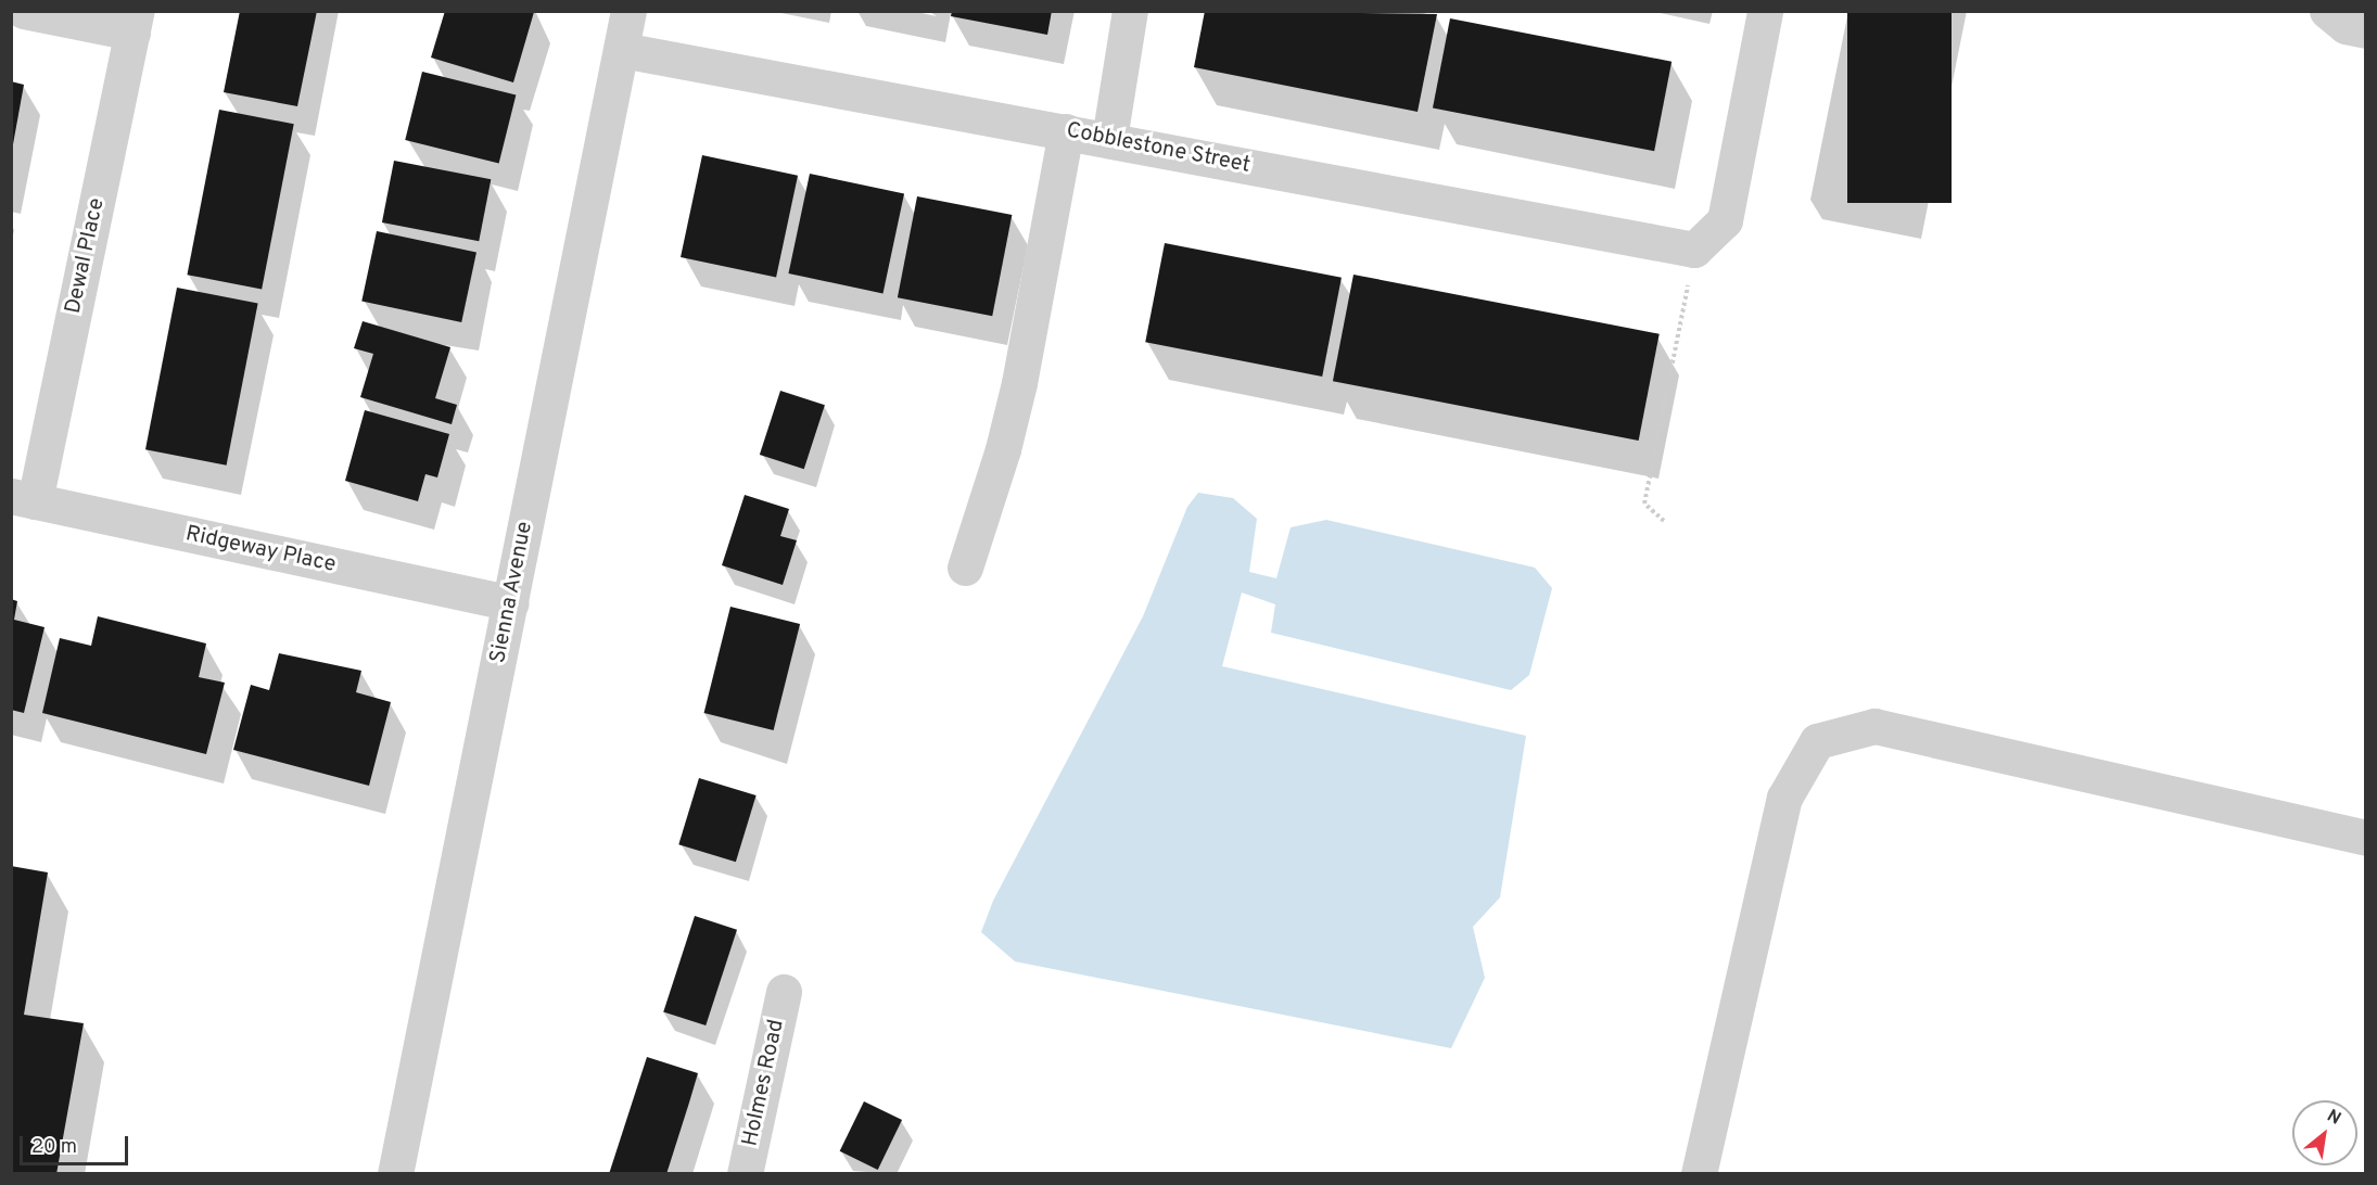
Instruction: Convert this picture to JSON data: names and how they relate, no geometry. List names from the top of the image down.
{
  "streets": {
    "street": [
      "Cobblestone Street",
      "Dewal Place",
      "Ridgeway Place",
      "Sienna Avenue",
      "Holmes Road"
    ]
  },
  "crossings": [
    ["Cobblestone Street", "Sienna Avenue"],
    ["Dewal Place", "Ridgeway Place"],
    ["Ridgeway Place", "Sienna Avenue"]
  ],
  "scale_bar": "20 m",
  "north": "top right"
}
